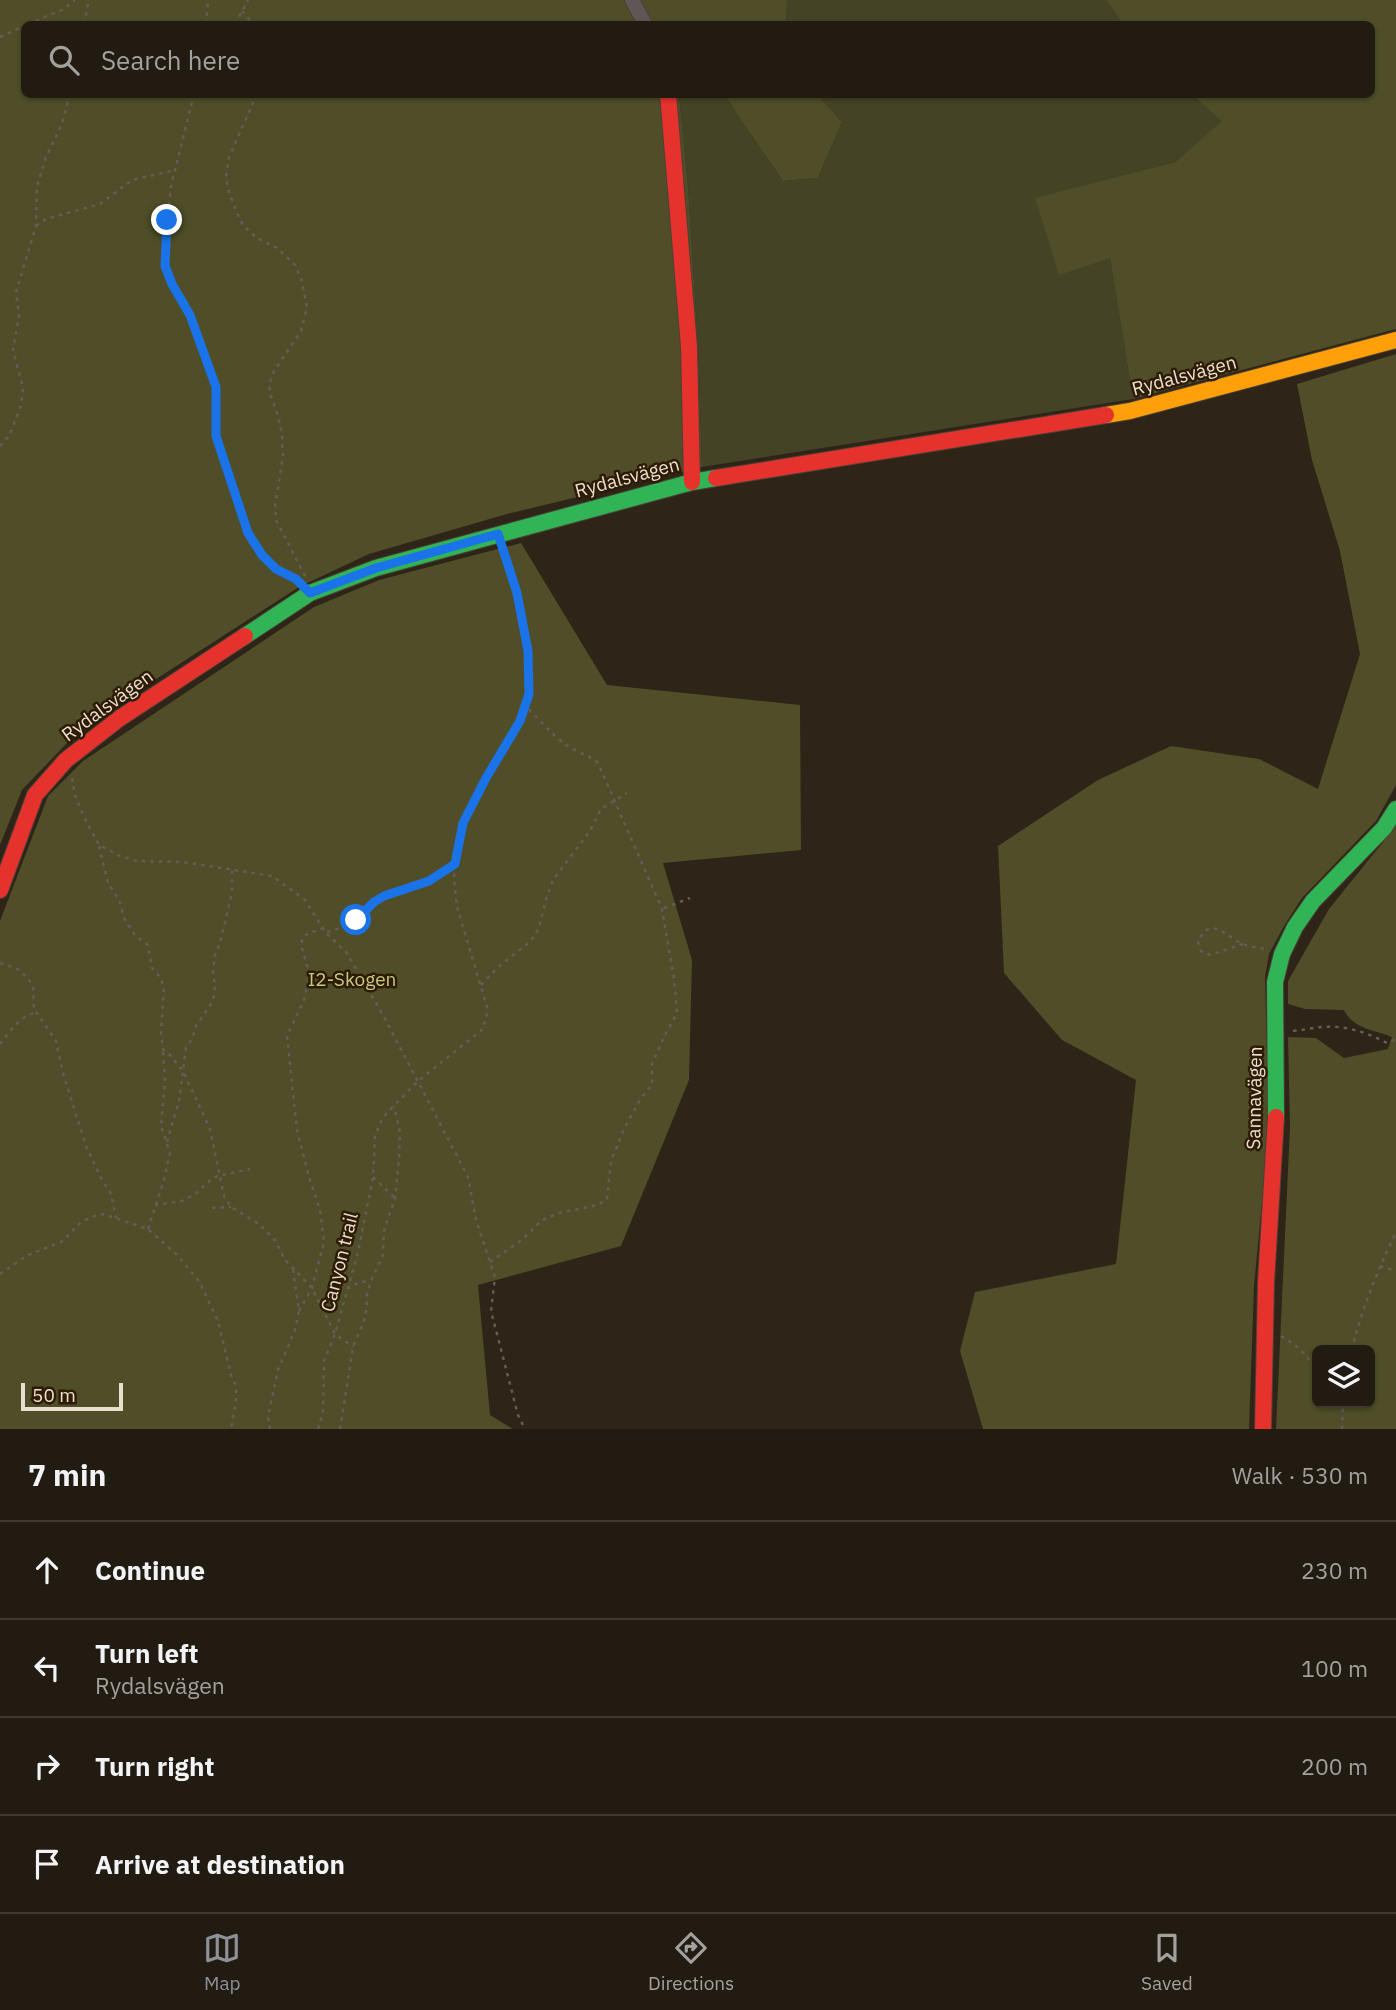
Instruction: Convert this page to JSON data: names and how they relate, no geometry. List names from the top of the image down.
{
  "streets": {
    "street": ["Rydalsvägen", "Sannavägen"],
    "path": ["Canyon trail"]
  },
  "crossings": [
    ["Rydalsvägen", "Canyon trail"]
  ],
  "parks": ["I2-Skogen"],
  "scale_bar": "50 m",
  "page": {
    "search": "Search here",
    "scale": "50 m",
    "heading": ["7 min", "Walk · 530 m"],
    "list": [
      ["Continue", "230 m"],
      ["Turn left", "Rydalsvägen", "100 m"],
      ["Turn right", "200 m"],
      "Arrive at destination"
    ],
    "nav": ["Map", "Directions", "Saved"]
  }
}
